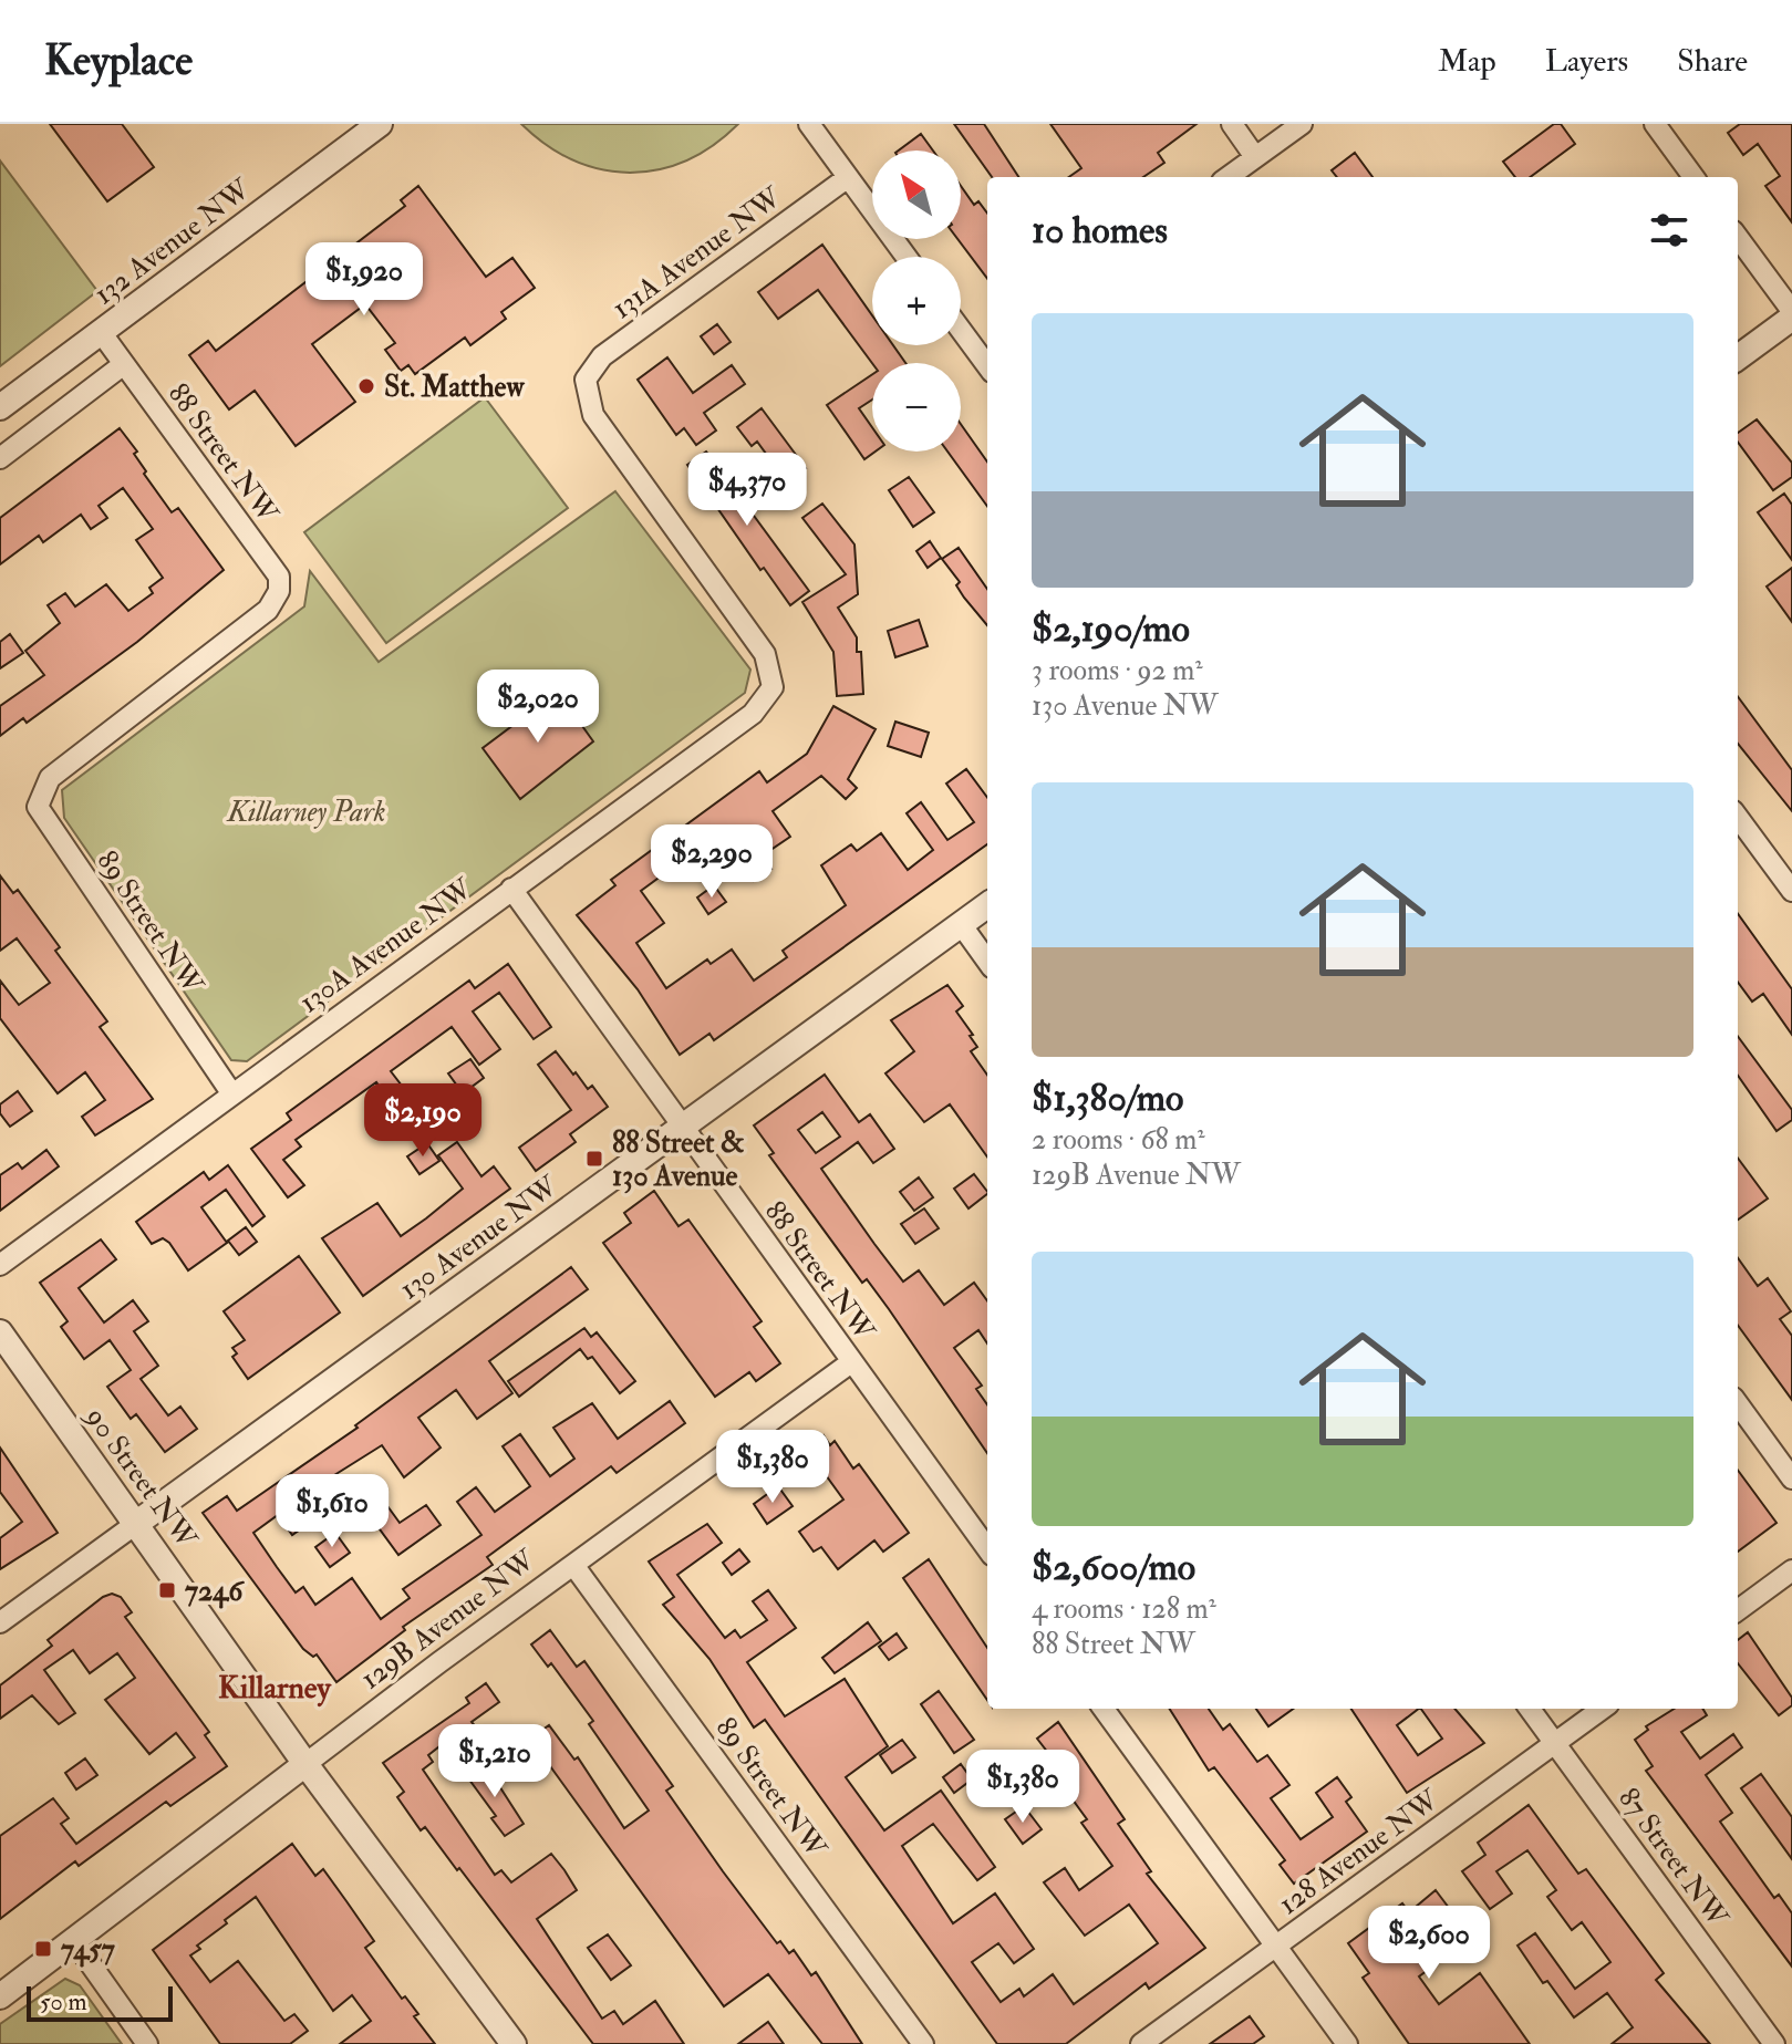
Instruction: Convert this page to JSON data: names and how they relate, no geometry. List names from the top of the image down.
{
  "streets": {
    "street": [
      "132 Avenue NW",
      "131A Avenue NW",
      "88 Street NW",
      "89 Street NW",
      "130A Avenue NW",
      "130 Avenue NW",
      "90 Street NW",
      "129B Avenue NW",
      "128 Avenue NW",
      "87 Street NW"
    ]
  },
  "crossings": [
    ["132 Avenue NW", "88 Street NW"],
    ["131A Avenue NW", "130A Avenue NW"],
    ["88 Street NW", "89 Street NW"],
    ["88 Street NW", "130A Avenue NW"],
    ["88 Street NW", "130 Avenue NW"],
    ["88 Street NW", "129B Avenue NW"],
    ["89 Street NW", "130A Avenue NW"],
    ["89 Street NW", "129B Avenue NW"],
    ["130 Avenue NW", "90 Street NW"],
    ["90 Street NW", "129B Avenue NW"],
    ["128 Avenue NW", "87 Street NW"]
  ],
  "districts": ["Killarney"],
  "parks": ["Killarney Park"],
  "places": {
    "other": ["St. Matthew"],
    "transit": ["88 Street & 130 Avenue", "7246", "7457"]
  },
  "scale_bar": "50 m",
  "north": "top left",
  "page": {
    "header": "Keyplace",
    "nav": ["Map", "Layers", "Share"],
    "map_buttons": ["+", "−"],
    "heading": "10 homes",
    "price": [
      "$1,920",
      "$4,370",
      "$2,020",
      "$2,290",
      "$2,190",
      "$1,380",
      "$1,610",
      "$1,210",
      "$1,380",
      "$2,600"
    ],
    "list": [
      {
        "name": "$2,190/mo",
        "note": "3 rooms · 92 m² · 130 Avenue NW"
      },
      {
        "name": "$1,380/mo",
        "note": "2 rooms · 68 m² · 129B Avenue NW"
      },
      {
        "name": "$2,600/mo",
        "note": "4 rooms · 128 m² · 88 Street NW"
      }
    ],
    "scale": "50 m"
  }
}
